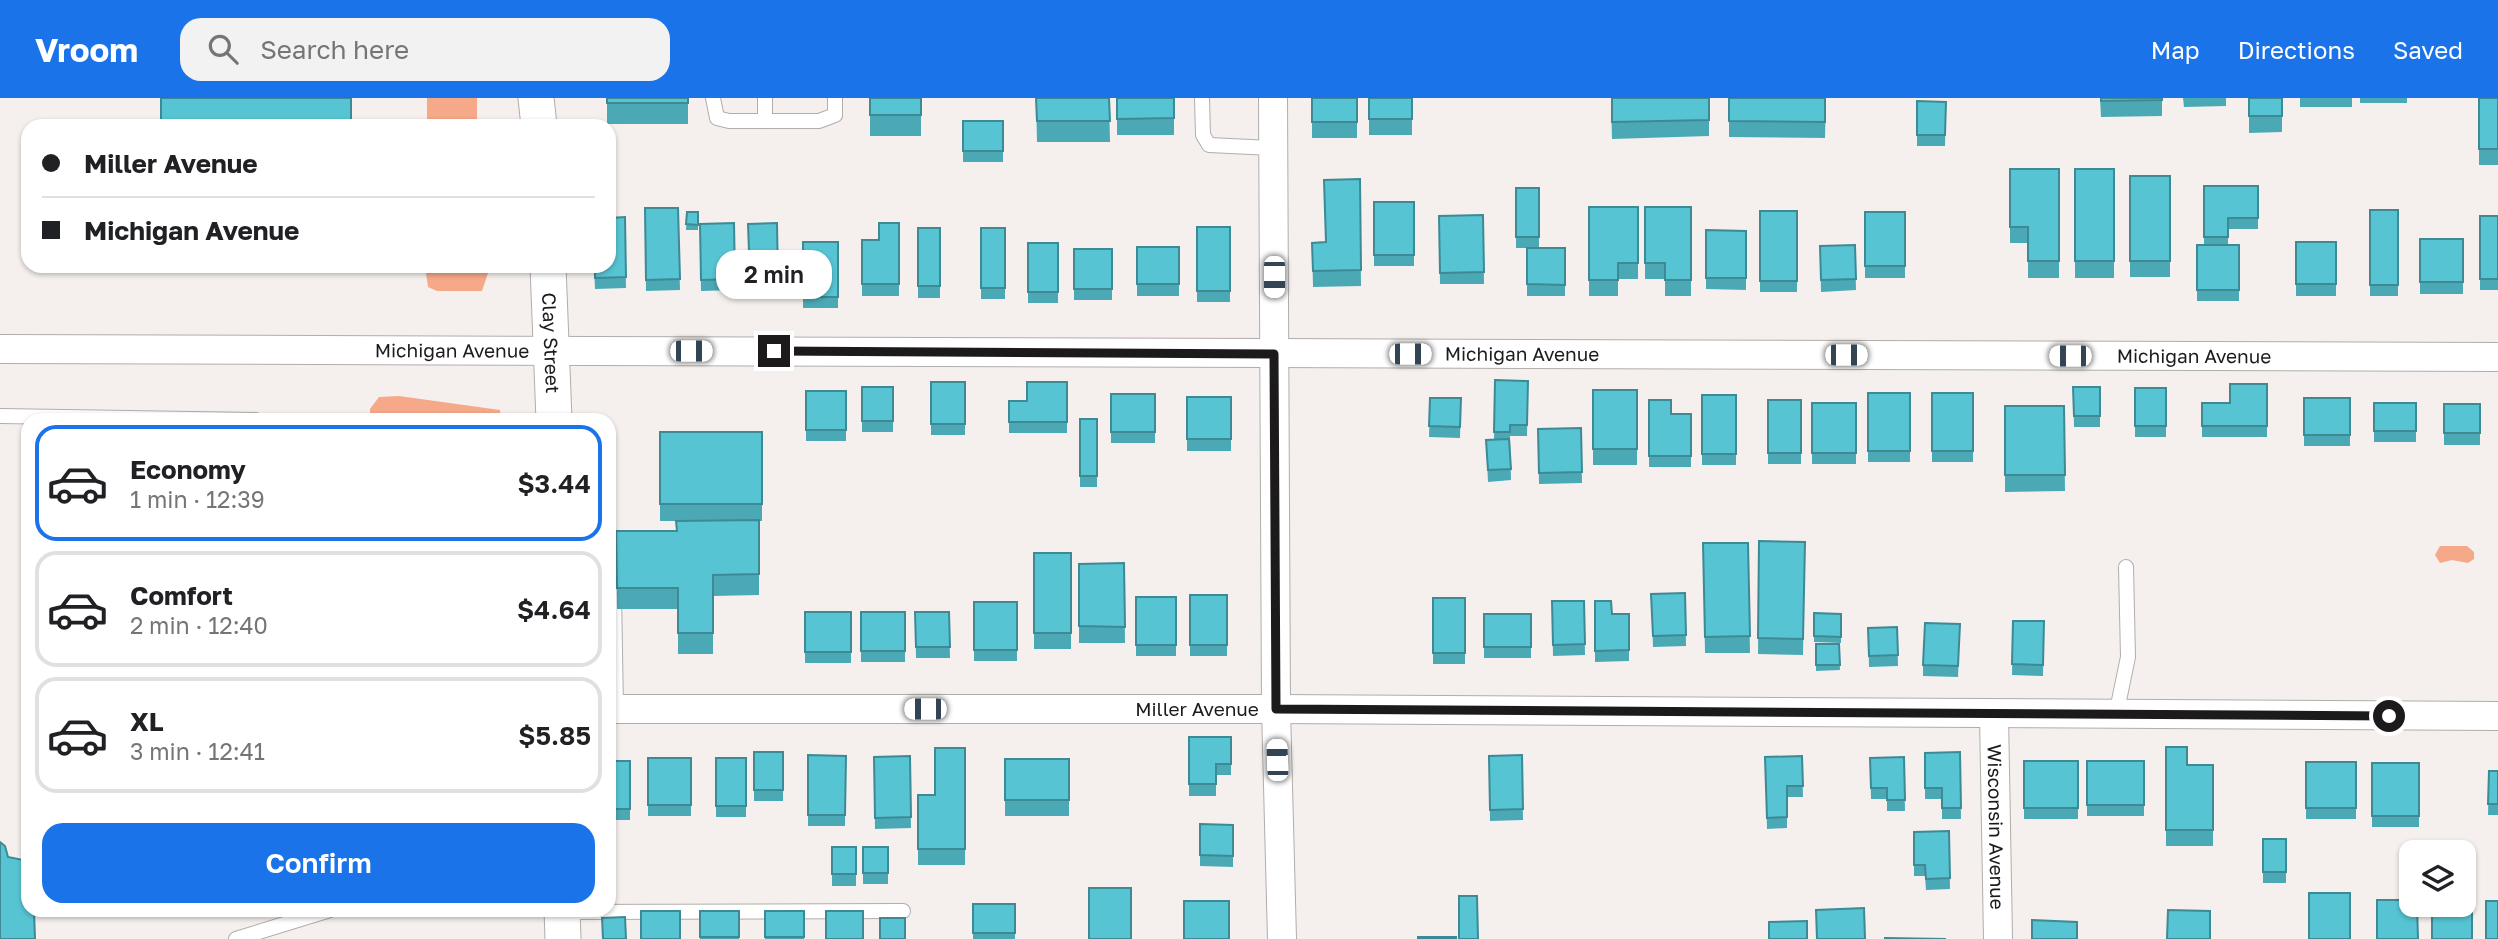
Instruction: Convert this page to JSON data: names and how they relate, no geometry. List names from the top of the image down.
{
  "streets": {
    "street": [
      "Clay Street",
      "Michigan Avenue",
      "Miller Avenue",
      "Wisconsin Avenue"
    ]
  },
  "crossings": [
    ["Clay Street", "Michigan Avenue"],
    ["Miller Avenue", "Wisconsin Avenue"]
  ],
  "page": {
    "header": "Vroom",
    "search": "Search here",
    "nav": ["Map", "Directions", "Saved"],
    "banner": ["Miller Avenue", "Michigan Avenue"],
    "bubble": "2 min",
    "list": [
      {
        "name": "Economy",
        "note": "1 min · 12:39",
        "value": "$3.44"
      },
      {
        "name": "Comfort",
        "note": "2 min · 12:40",
        "value": "$4.64"
      },
      {
        "name": "XL",
        "note": "3 min · 12:41",
        "value": "$5.85"
      }
    ],
    "buttons": "Confirm"
  }
}
